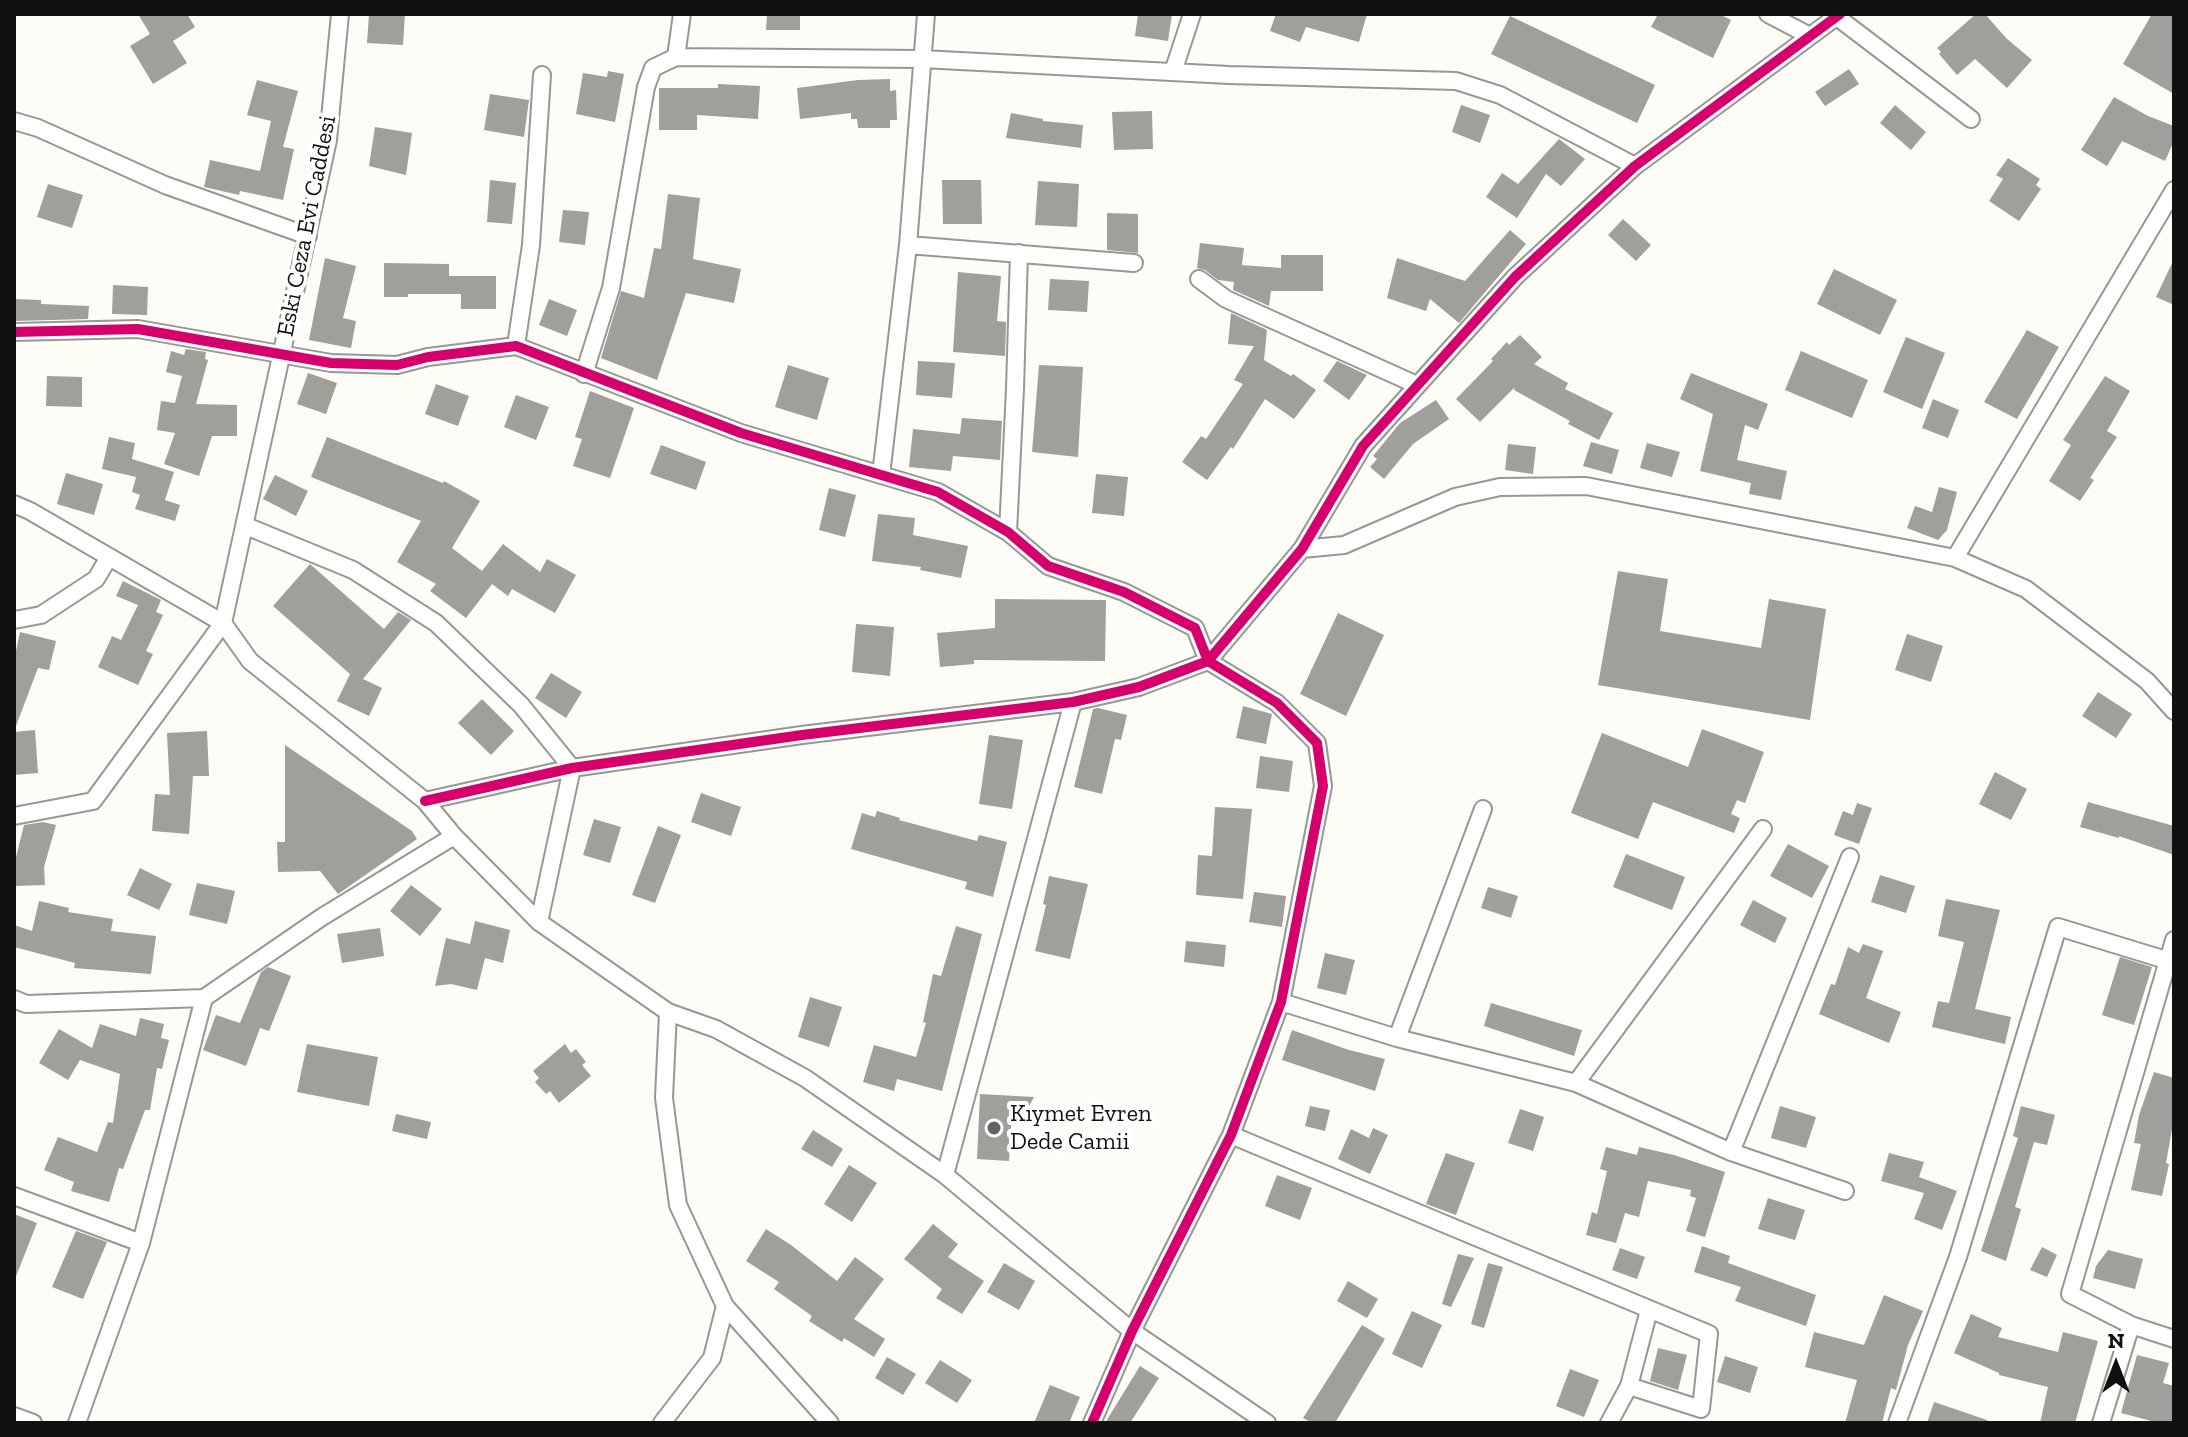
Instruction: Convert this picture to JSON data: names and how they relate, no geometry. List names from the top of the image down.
{
  "streets": {
    "street": ["Eski Ceza Evi Caddesi"]
  },
  "places": ["Kıymet Evren Dede Camii"],
  "north": "top"
}
